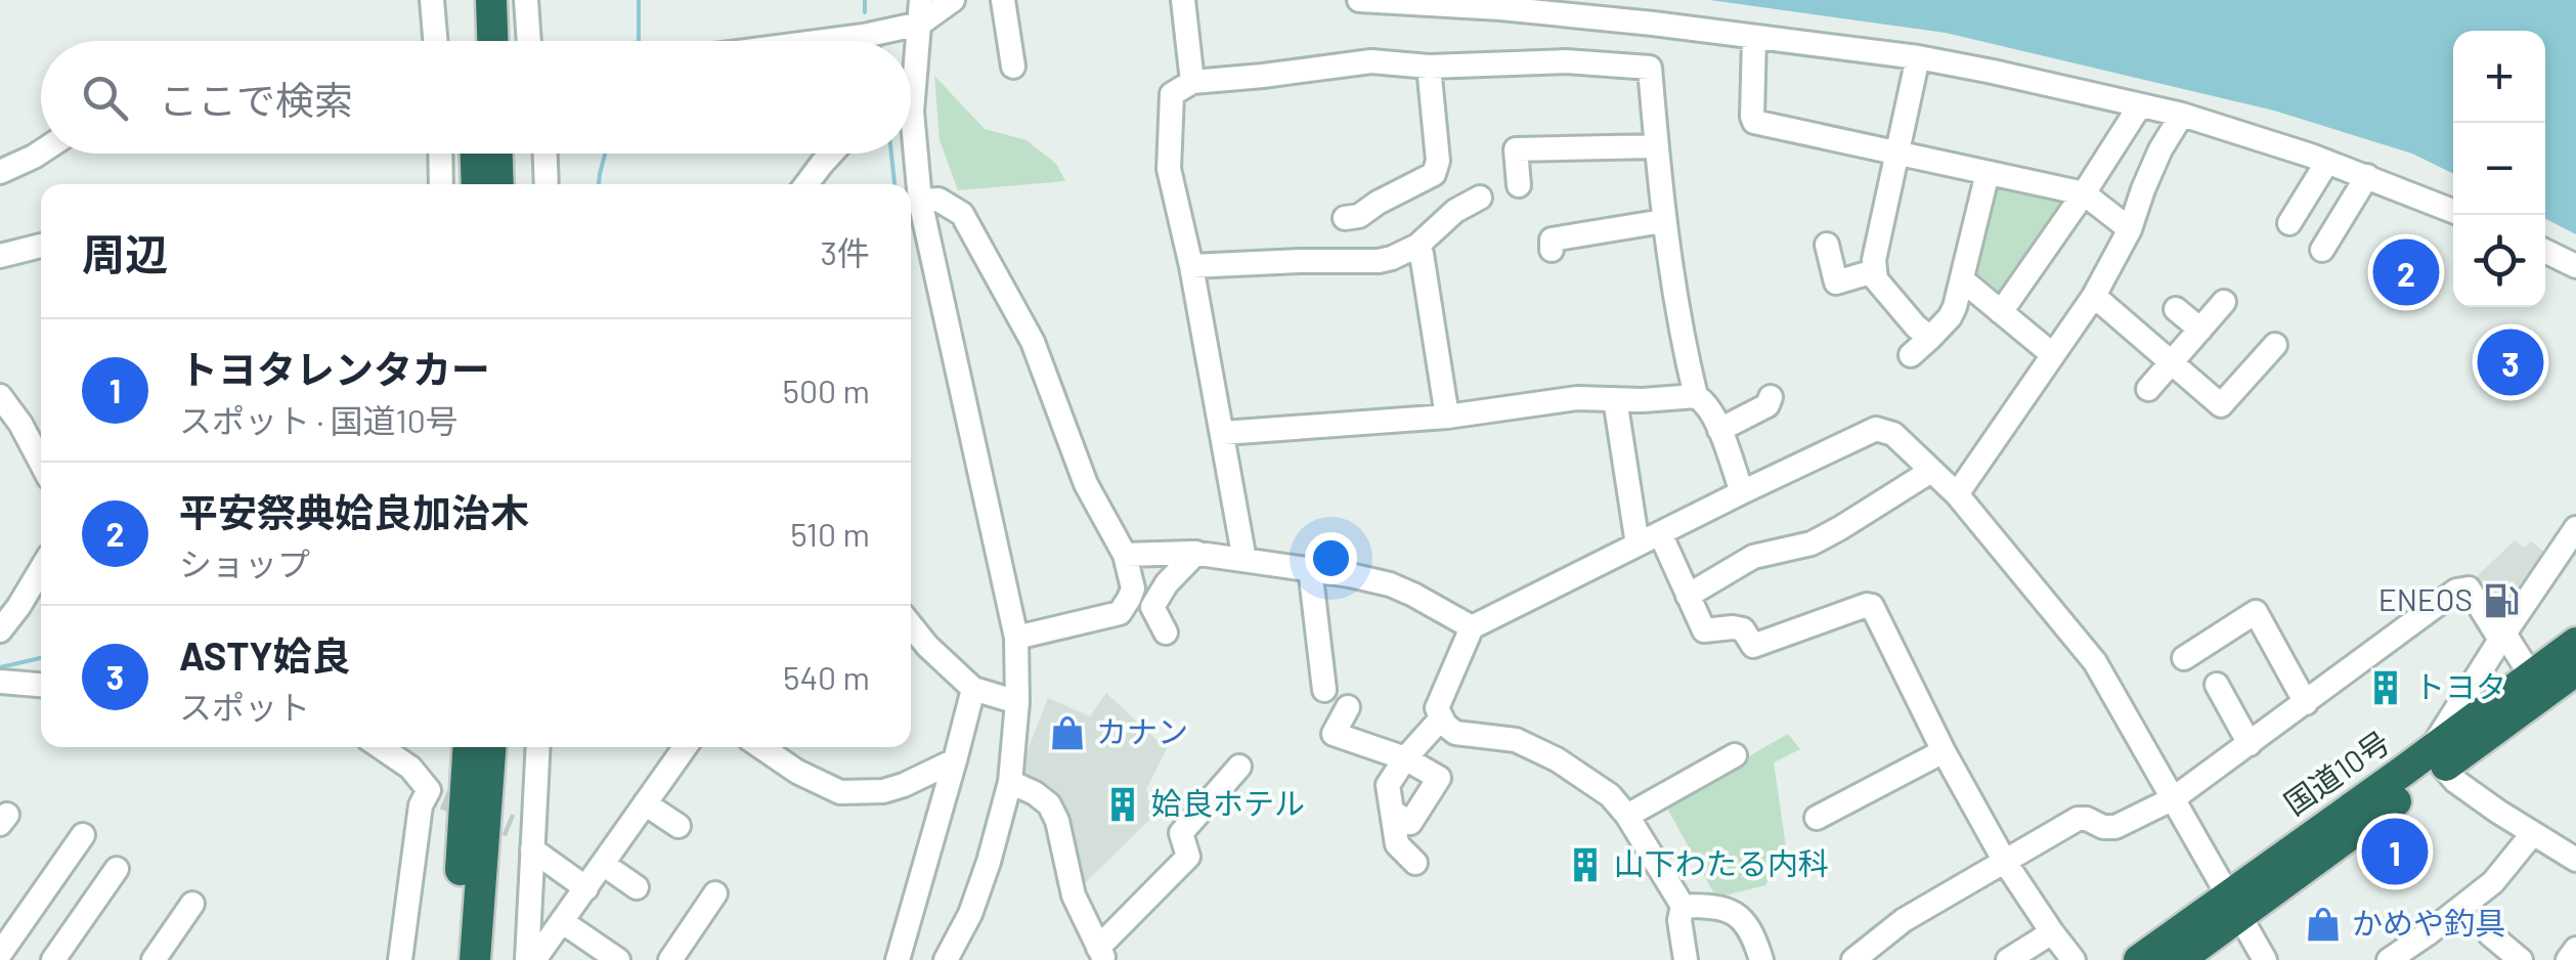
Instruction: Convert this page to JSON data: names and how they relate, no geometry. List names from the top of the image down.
{
  "streets": {
    "highway": ["国道10号"]
  },
  "places": {
    "fuel station": ["ENEOS"],
    "building": ["トヨタ", "姶良ホテル", "山下わたる内科"],
    "shop": ["カナン", "かめや釣具"]
  },
  "page": {
    "map_buttons": ["+", "−"],
    "search": "ここで検索",
    "heading": ["周辺", "3件"],
    "pins": ["2", "3", "1"],
    "list": [
      {
        "mark": "1",
        "name": "トヨタレンタカー",
        "note": "スポット · 国道10号",
        "value": "500 m"
      },
      {
        "mark": "2",
        "name": "平安祭典姶良加治木",
        "note": "ショップ",
        "value": "510 m"
      },
      {
        "mark": "3",
        "name": "ASTY姶良",
        "note": "スポット",
        "value": "540 m"
      }
    ]
  }
}
